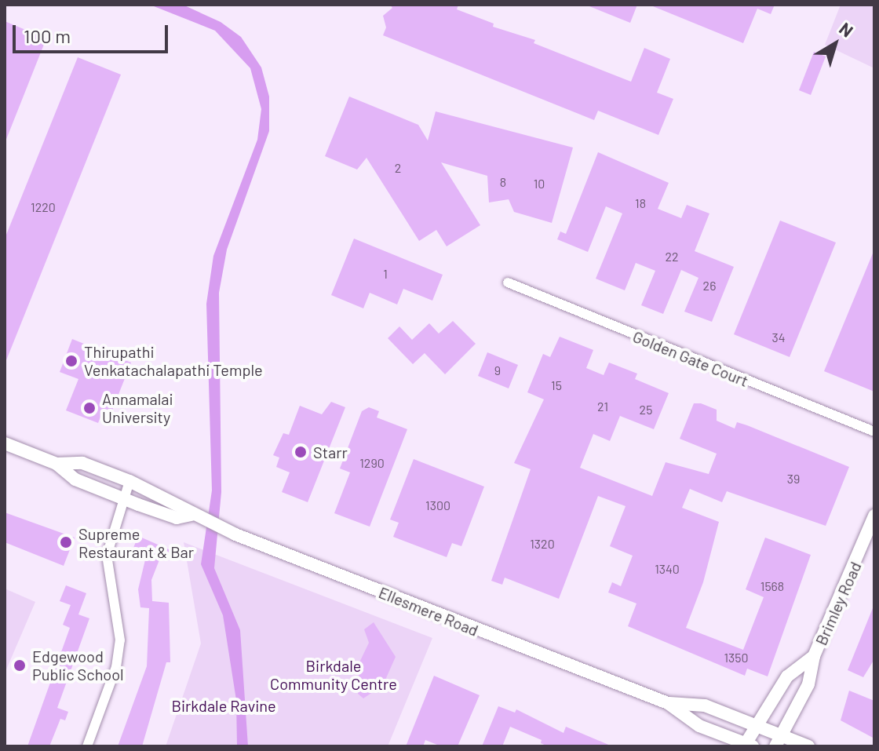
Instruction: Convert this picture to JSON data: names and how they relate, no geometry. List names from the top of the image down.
{
  "streets": {
    "main road": ["Brimley Road", "Ellesmere Road"],
    "street": ["Golden Gate Court"]
  },
  "crossings": [
    ["Brimley Road", "Ellesmere Road"]
  ],
  "parks": ["Birkdale Community Centre", "Birkdale Ravine"],
  "places": [
    "Thirupathi Venkatachalapathi Temple",
    "Annamalai University",
    "Starr",
    "Supreme Restaurant & Bar",
    "Edgewood Public School"
  ],
  "house_numbers": [
    "2",
    "8",
    "10",
    "18",
    "1220",
    "22",
    "1",
    "26",
    "34",
    "9",
    "15",
    "21",
    "25",
    "1290",
    "39",
    "1300",
    "1320",
    "1340",
    "1568",
    "1350"
  ],
  "scale_bar": "100 m",
  "north": "top right"
}
